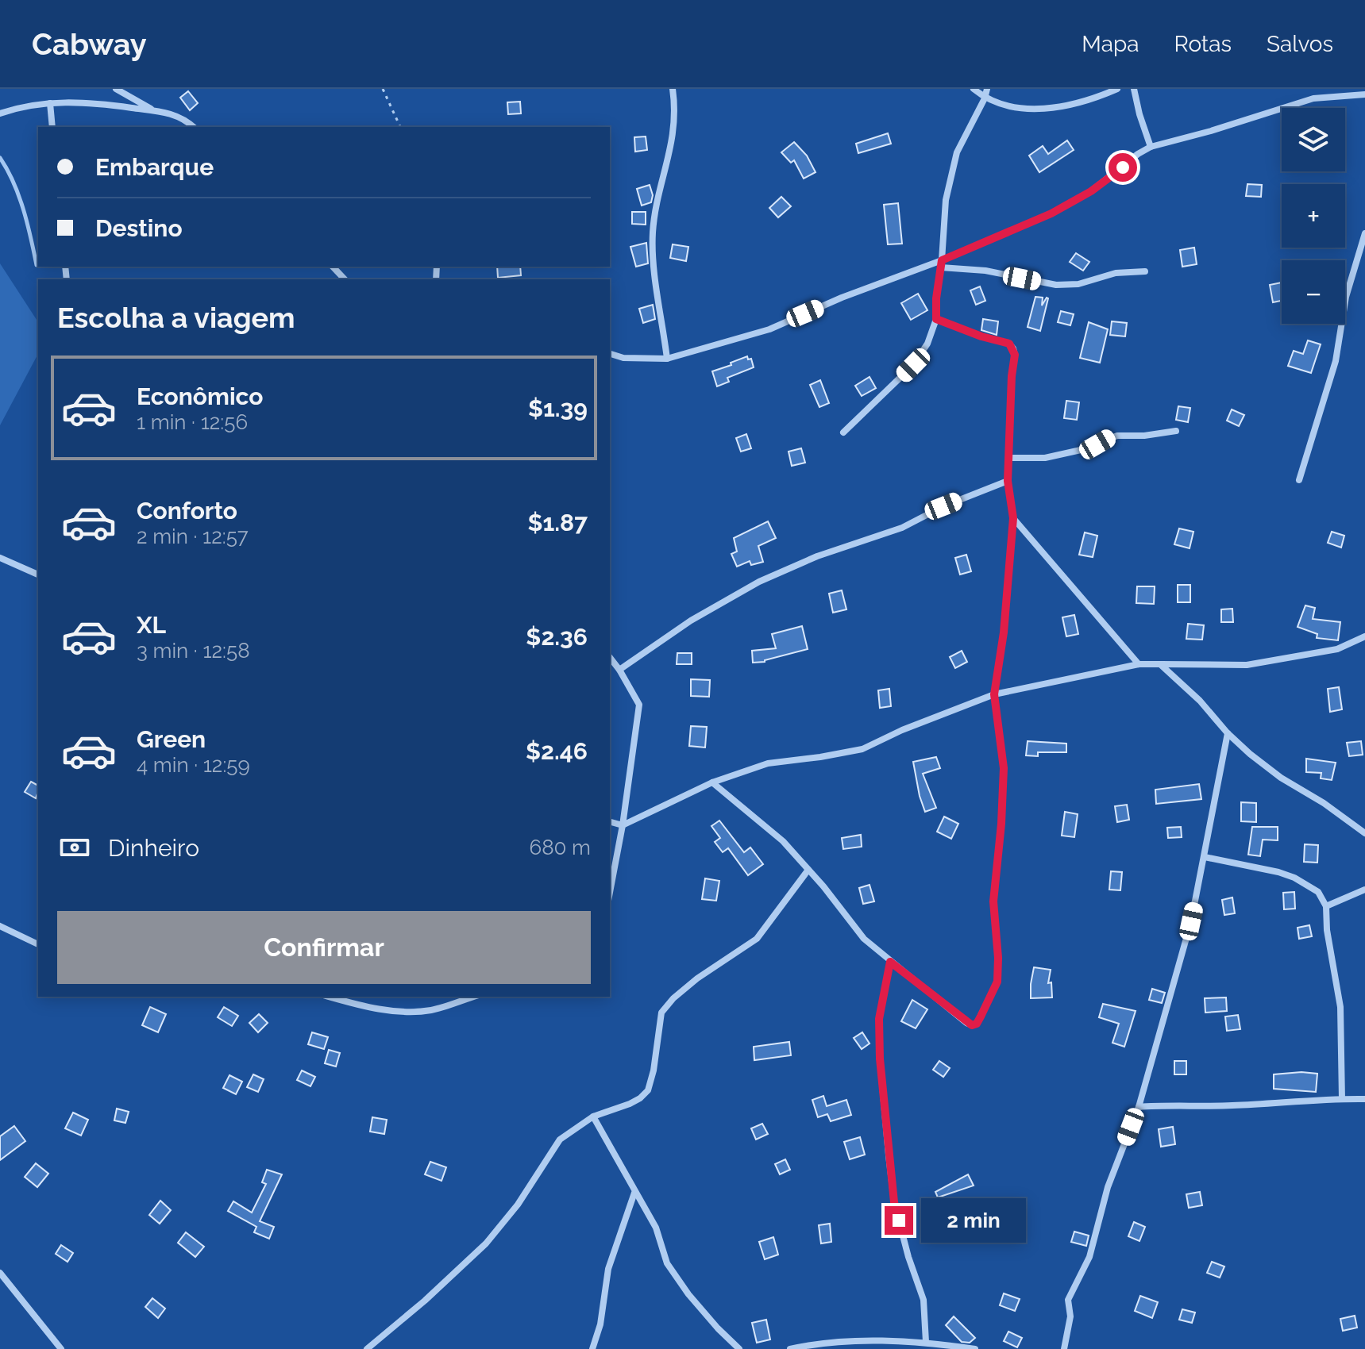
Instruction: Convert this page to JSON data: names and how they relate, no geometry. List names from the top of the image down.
{
  "page": {
    "header": "Cabway",
    "nav": ["Mapa", "Rotas", "Salvos"],
    "map_buttons": ["+", "−"],
    "banner": ["Embarque", "Destino"],
    "heading": "Escolha a viagem",
    "list": [
      {
        "name": "Econômico",
        "note": "1 min · 12:56",
        "value": "$1.39"
      },
      {
        "name": "Conforto",
        "note": "2 min · 12:57",
        "value": "$1.87"
      },
      {
        "name": "XL",
        "note": "3 min · 12:58",
        "value": "$2.36"
      },
      {
        "name": "Green",
        "note": "4 min · 12:59",
        "value": "$2.46"
      }
    ],
    "pay": ["Dinheiro", "680 m"],
    "buttons": "Confirmar",
    "bubble": "2 min"
  }
}
